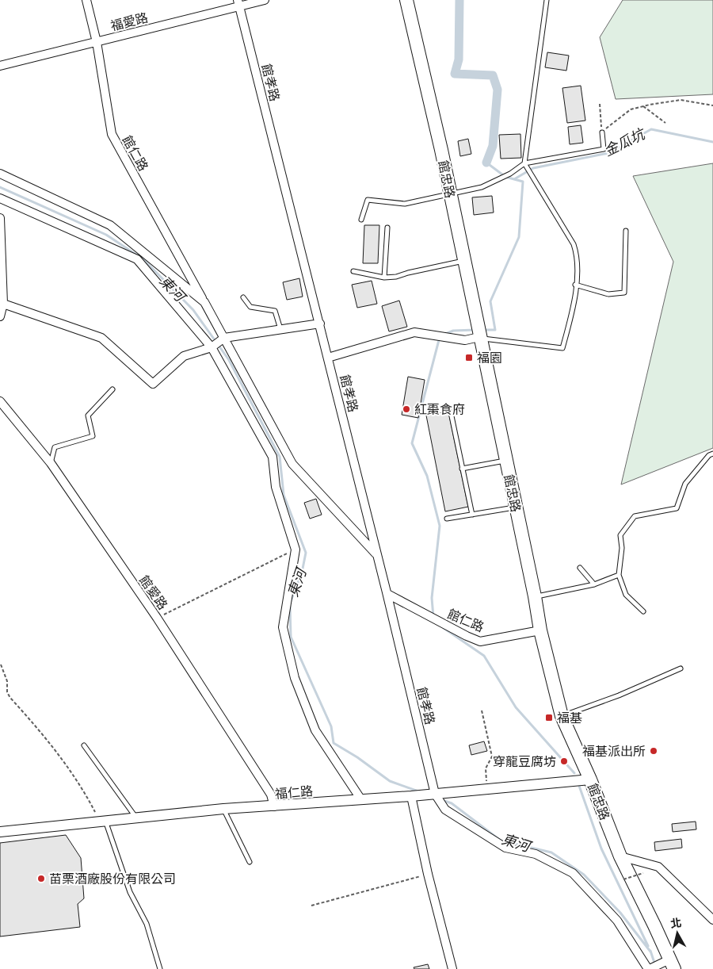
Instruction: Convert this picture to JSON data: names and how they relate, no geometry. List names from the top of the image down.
{
  "streets": {
    "main road": ["館忠路"],
    "street": [
      "福愛路",
      "館孝路",
      "館仁路",
      "館愛路",
      "福仁路"
    ]
  },
  "crossings": [
    ["福愛路", "館孝路"],
    ["福愛路", "館仁路"],
    ["館孝路", "館仁路"],
    ["館孝路", "福仁路"],
    ["館仁路", "館忠路"],
    ["館忠路", "福仁路"],
    ["館愛路", "福仁路"]
  ],
  "water": ["金瓜坑", "東河"],
  "places": {
    "transit": ["福園", "福基"],
    "other": [
      "紅棗食府",
      "福基派出所",
      "穿龍豆腐坊",
      "苗栗酒廠股份有限公司"
    ]
  },
  "north": "top"
}
